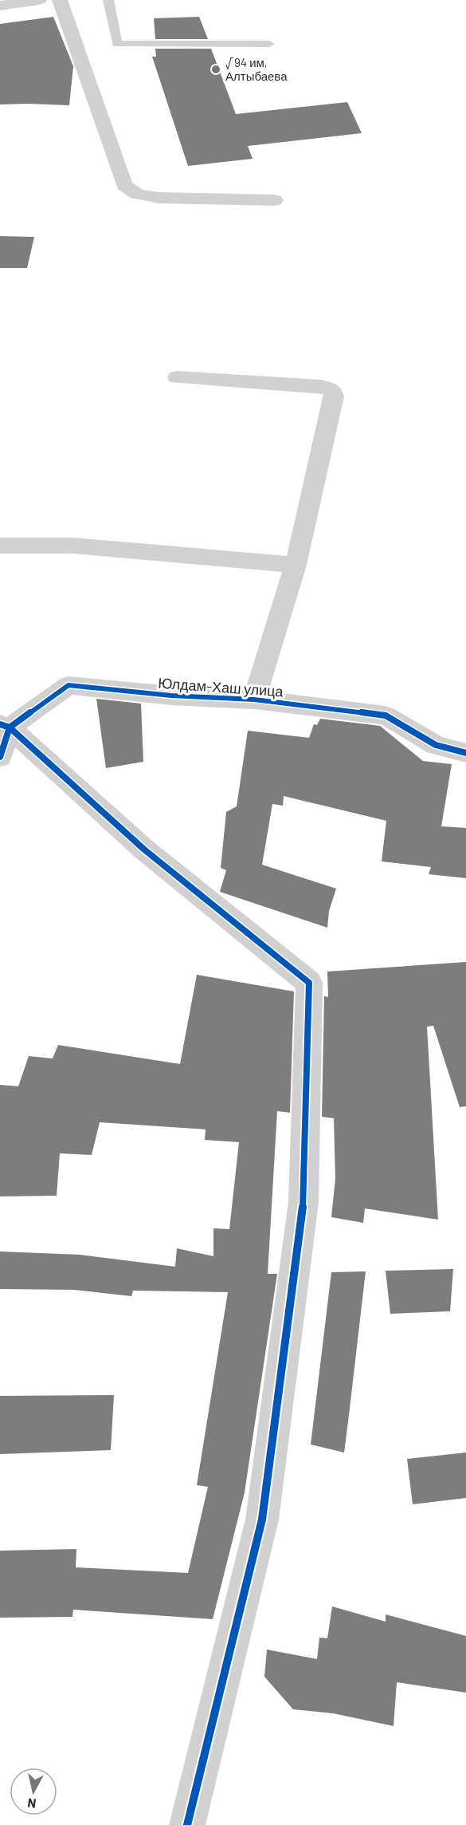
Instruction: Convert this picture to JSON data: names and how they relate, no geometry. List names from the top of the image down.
{
  "streets": {
    "street": ["Юлдам-Хаш улица"]
  },
  "places": ["√94 им, Алтыбаева"],
  "north": "bottom"
}
